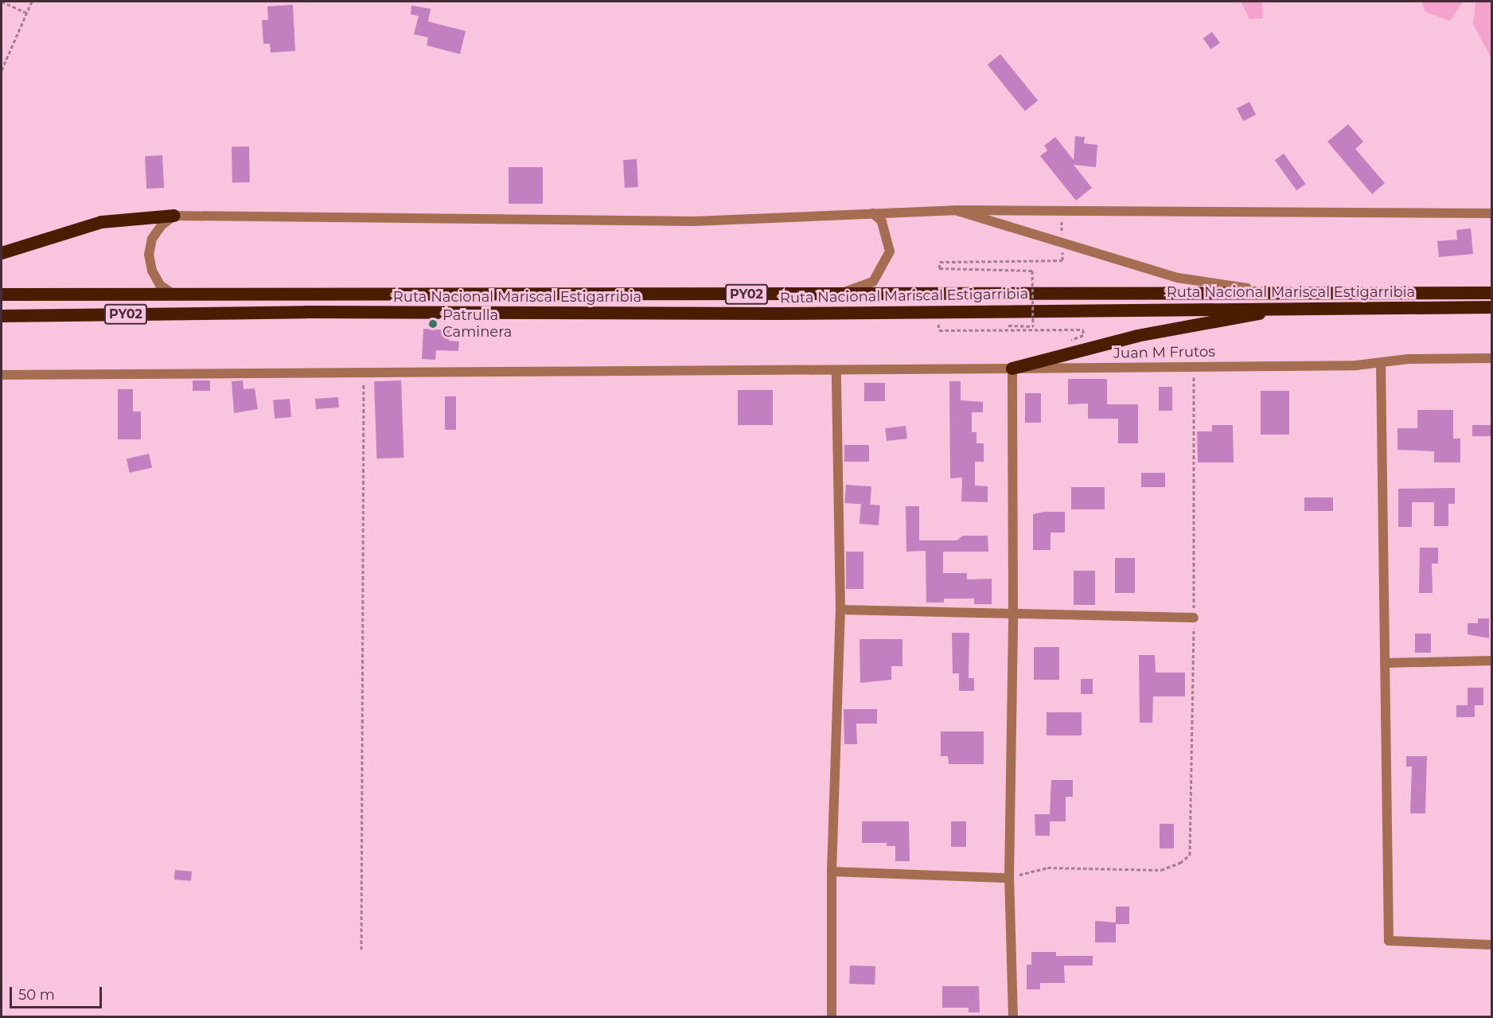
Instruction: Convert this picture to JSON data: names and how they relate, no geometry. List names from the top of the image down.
{
  "streets": {
    "highway": ["Ruta Nacional Mariscal Estigarribia", "PY02"],
    "street": ["Juan M Frutos"]
  },
  "places": ["Patrulla Caminera"],
  "scale_bar": "50 m"
}
